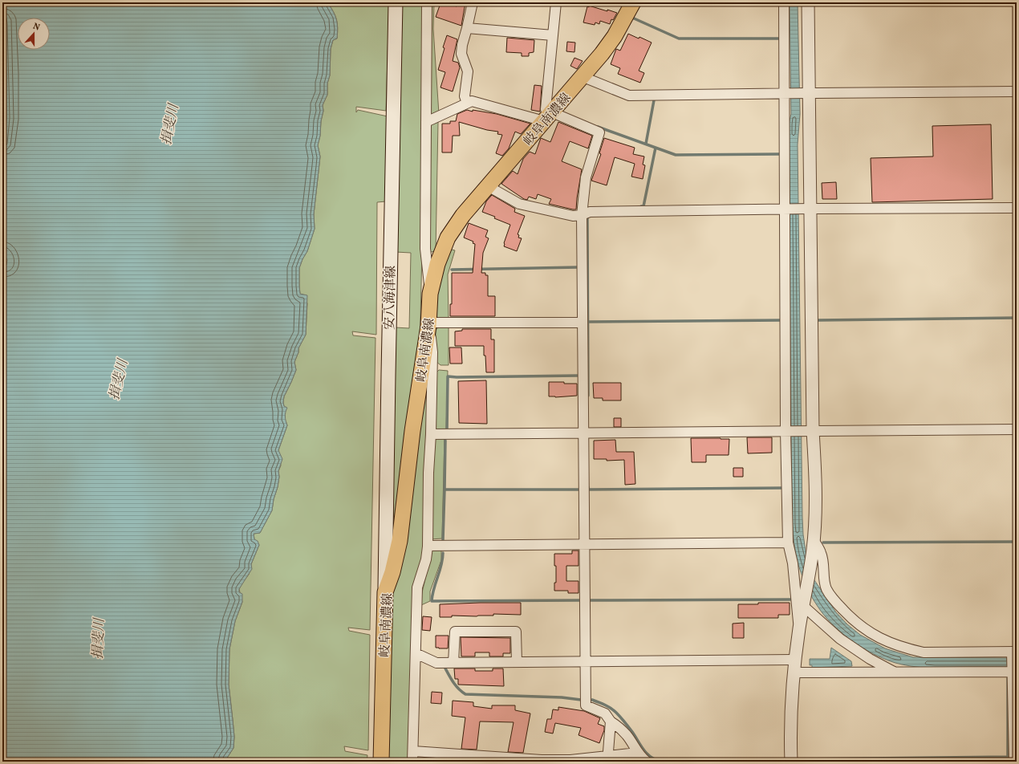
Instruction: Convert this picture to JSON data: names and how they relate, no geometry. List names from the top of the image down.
{
  "streets": {
    "main road": ["岐阜南濃線", "安八海津線"]
  },
  "crossings": [
    ["岐阜南濃線", "安八海津線"]
  ],
  "water": ["揖斐川"],
  "north": "top"
}
